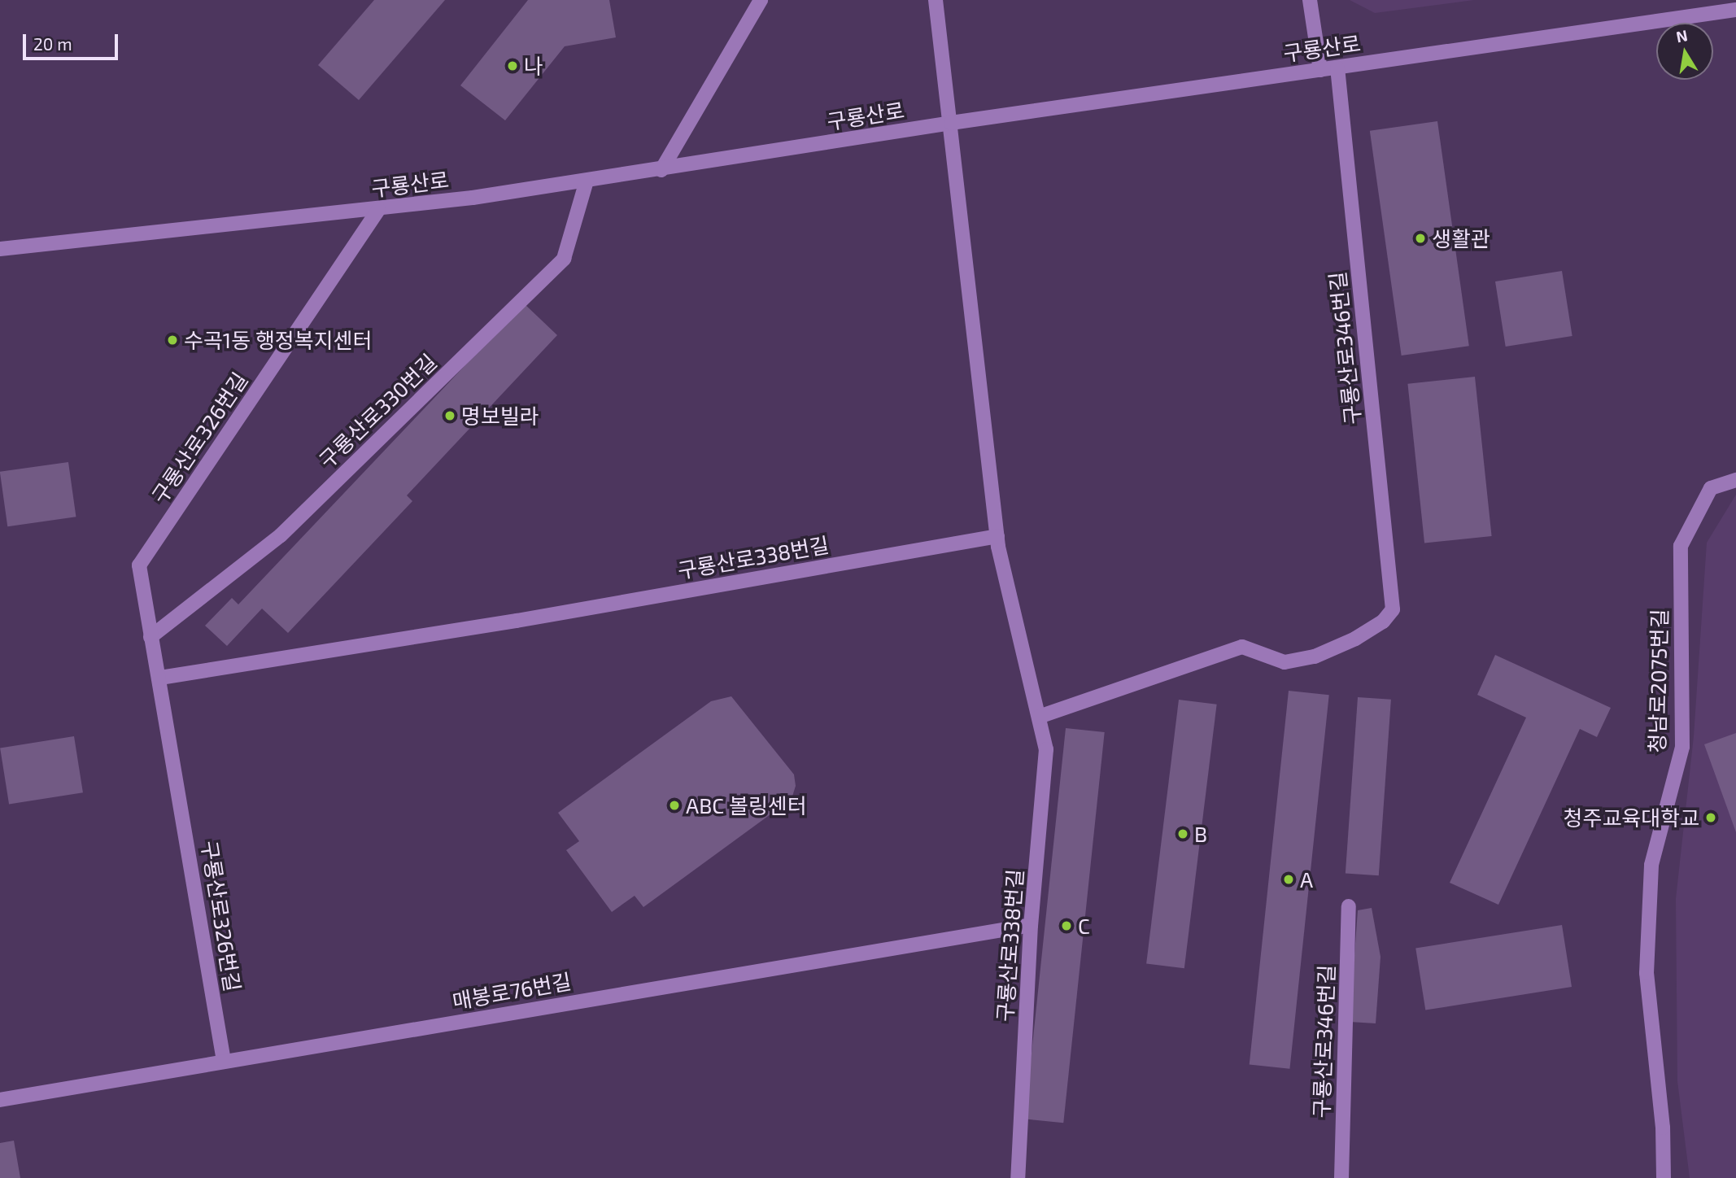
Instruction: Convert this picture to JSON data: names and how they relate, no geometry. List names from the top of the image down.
{
  "streets": {
    "street": [
      "구룡산로",
      "구룡산로346번길",
      "구룡산로330번길",
      "구룡산로326번길",
      "구룡산로338번길",
      "청남로2075번길",
      "매봉로76번길"
    ]
  },
  "crossings": [
    ["구룡산로", "구룡산로346번길"],
    ["구룡산로", "구룡산로330번길"],
    ["구룡산로", "구룡산로326번길"],
    ["구룡산로", "구룡산로338번길"],
    ["구룡산로346번길", "구룡산로338번길"],
    ["구룡산로330번길", "구룡산로326번길"],
    ["구룡산로326번길", "구룡산로338번길"],
    ["구룡산로326번길", "매봉로76번길"],
    ["구룡산로338번길", "매봉로76번길"]
  ],
  "places": [
    "나",
    "생활관",
    "수곡1동 행정복지센터",
    "명보빌라",
    "ABC 볼링센터",
    "청주교육대학교",
    "B",
    "A",
    "C"
  ],
  "scale_bar": "20 m",
  "north": "top"
}
